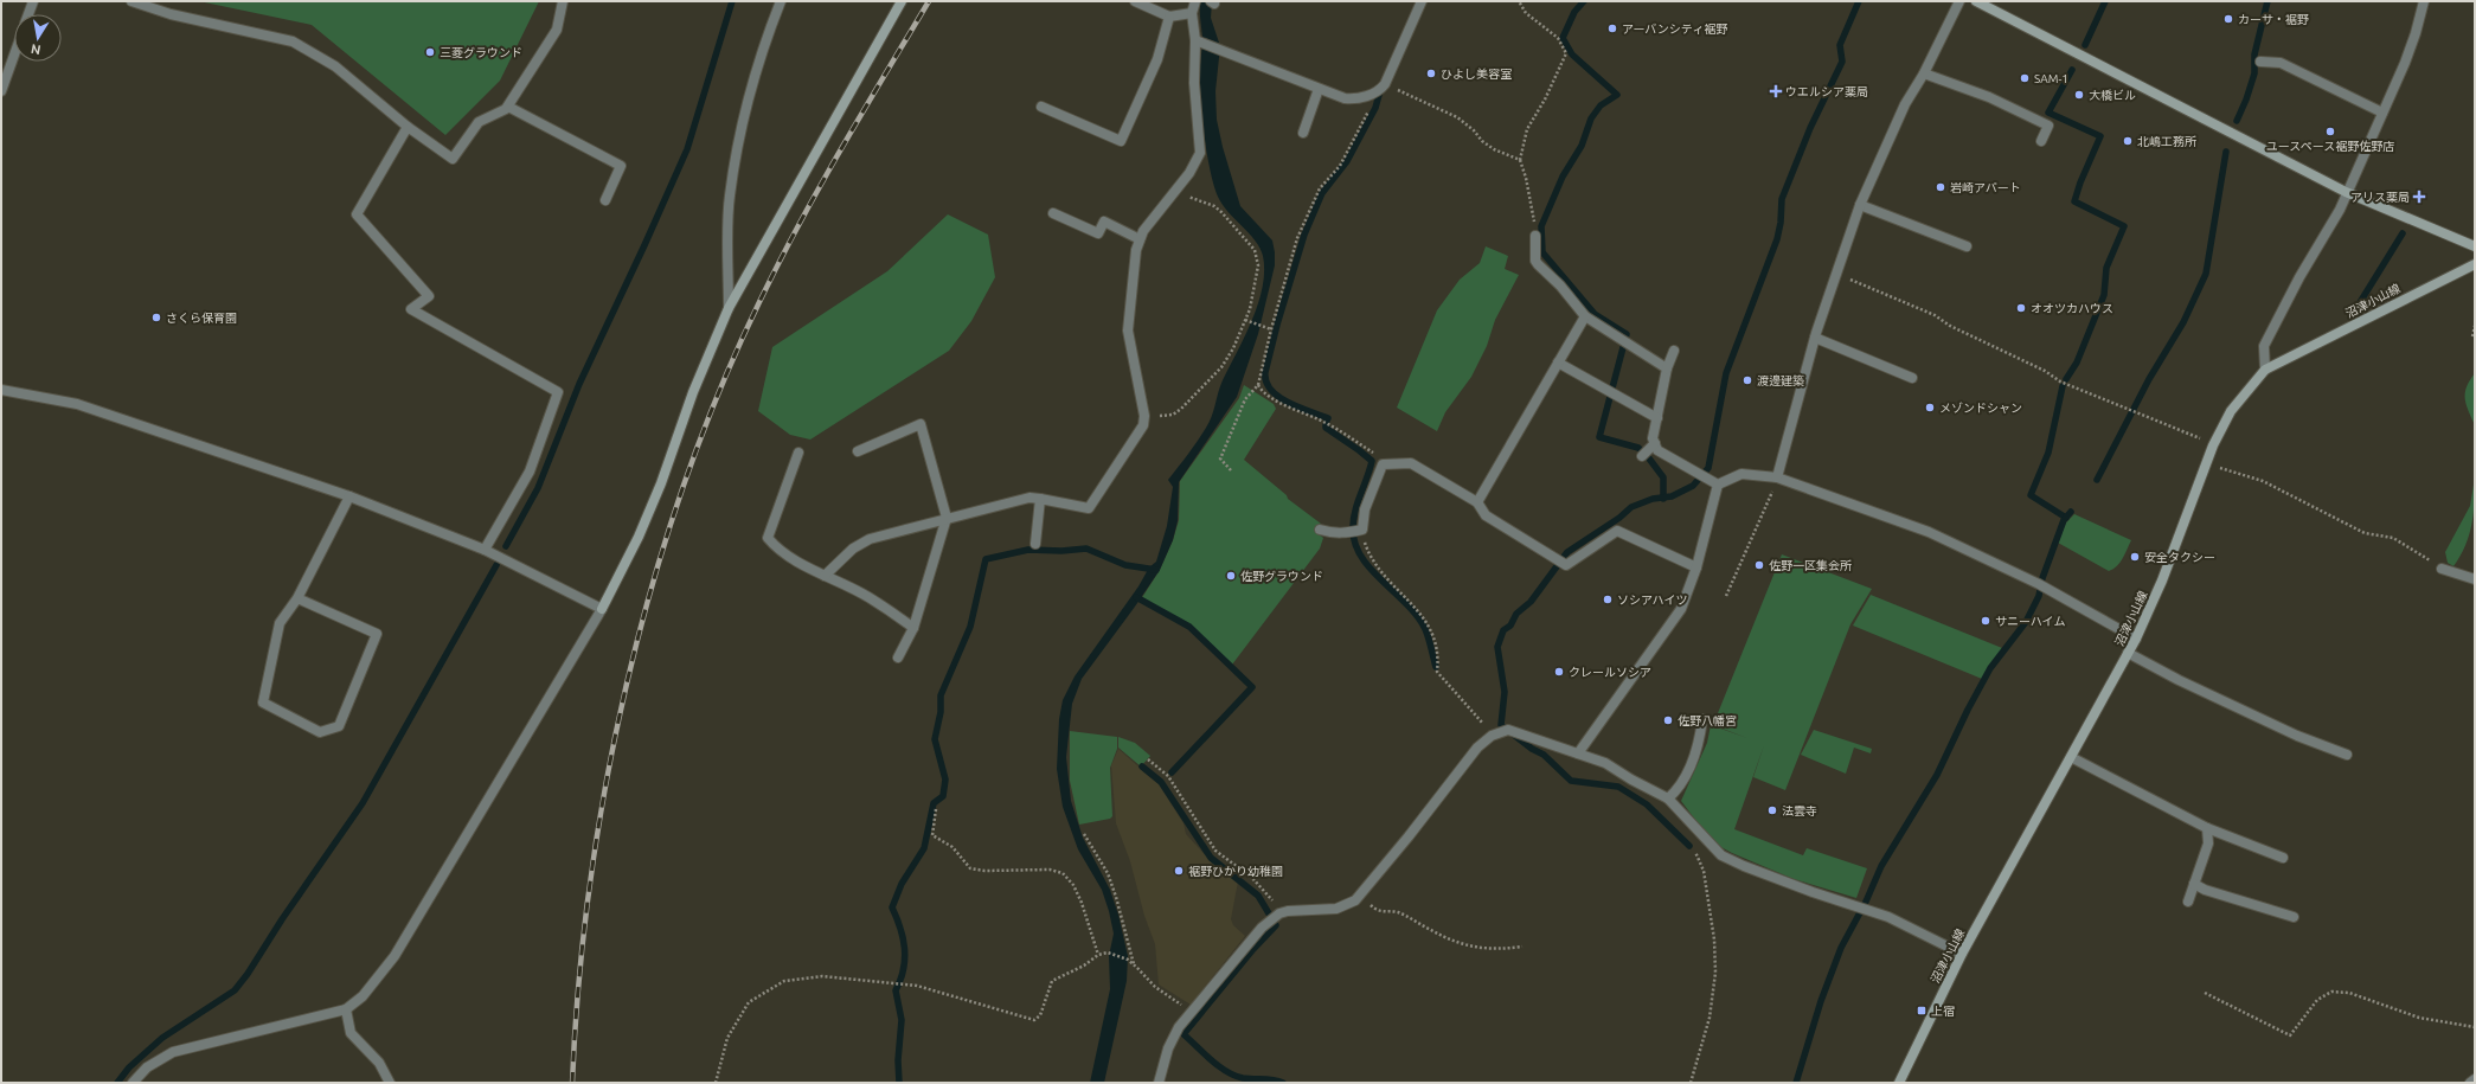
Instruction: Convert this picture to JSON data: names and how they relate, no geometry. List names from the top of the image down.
{
  "streets": {
    "street": ["沼津小山線"]
  },
  "places": {
    "other": [
      "カーサ・裾野",
      "アーバンシティ裾野",
      "三菱グラウンド",
      "ひよし美容室",
      "SAM-1",
      "大橋ビル",
      "ユースペース裾野佐野店",
      "北嶋工務所",
      "岩崎アパート",
      "オオツカハウス",
      "さくら保育園",
      "渡邊建築",
      "メゾンドシャン",
      "安全タクシー",
      "佐野一区集会所",
      "佐野グラウンド",
      "ソシアハイツ",
      "サニーハイム",
      "クレールソシア",
      "佐野八幡宮",
      "法雲寺",
      "裾野ひかり幼稚園"
    ],
    "health": ["ウエルシア薬局", "アリス薬局"],
    "transit": ["上宿"]
  },
  "north": "bottom"
}
